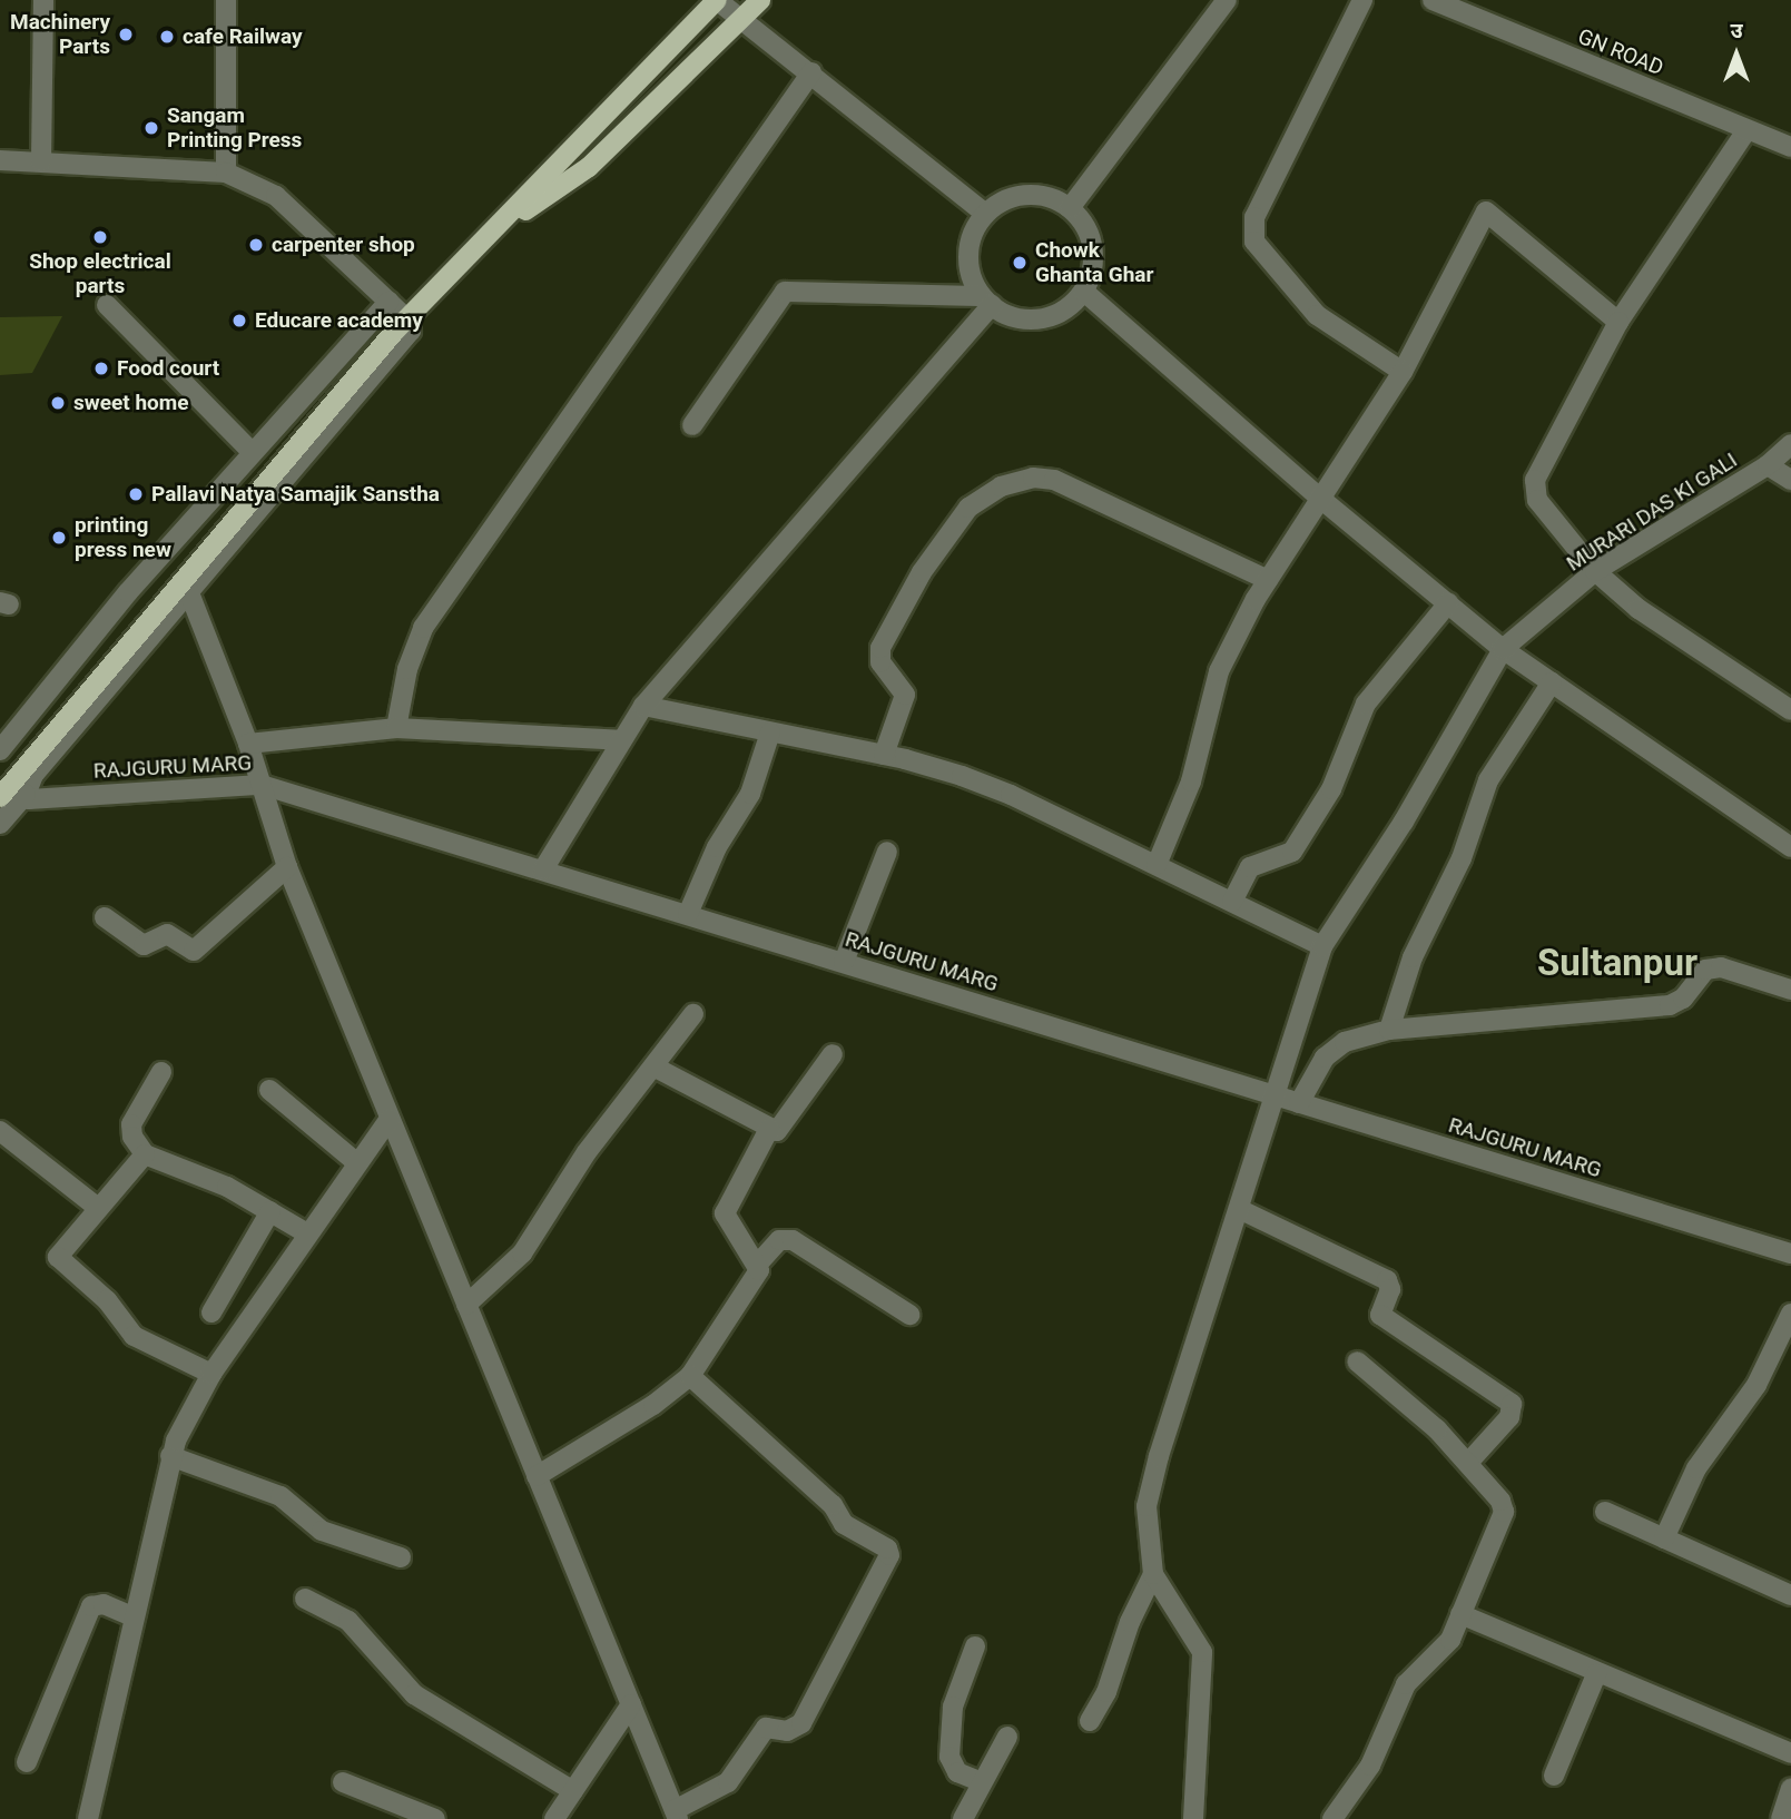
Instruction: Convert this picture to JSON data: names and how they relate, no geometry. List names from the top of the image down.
{
  "streets": {
    "street": ["GN ROAD", "MURARI DAS KI GALI", "RAJGURU MARG"]
  },
  "crossings": [
    ["MURARI DAS KI GALI", "RAJGURU MARG"]
  ],
  "districts": ["Sultanpur"],
  "places": [
    "Machinery Parts",
    "cafe Railway",
    "Sangam Printing Press",
    "Shop electrical parts",
    "carpenter shop",
    "Chowk Ghanta Ghar",
    "Educare academy",
    "Food court",
    "sweet home",
    "Pallavi Natya Samajik Sanstha",
    "printing press new"
  ],
  "north": "top"
}
